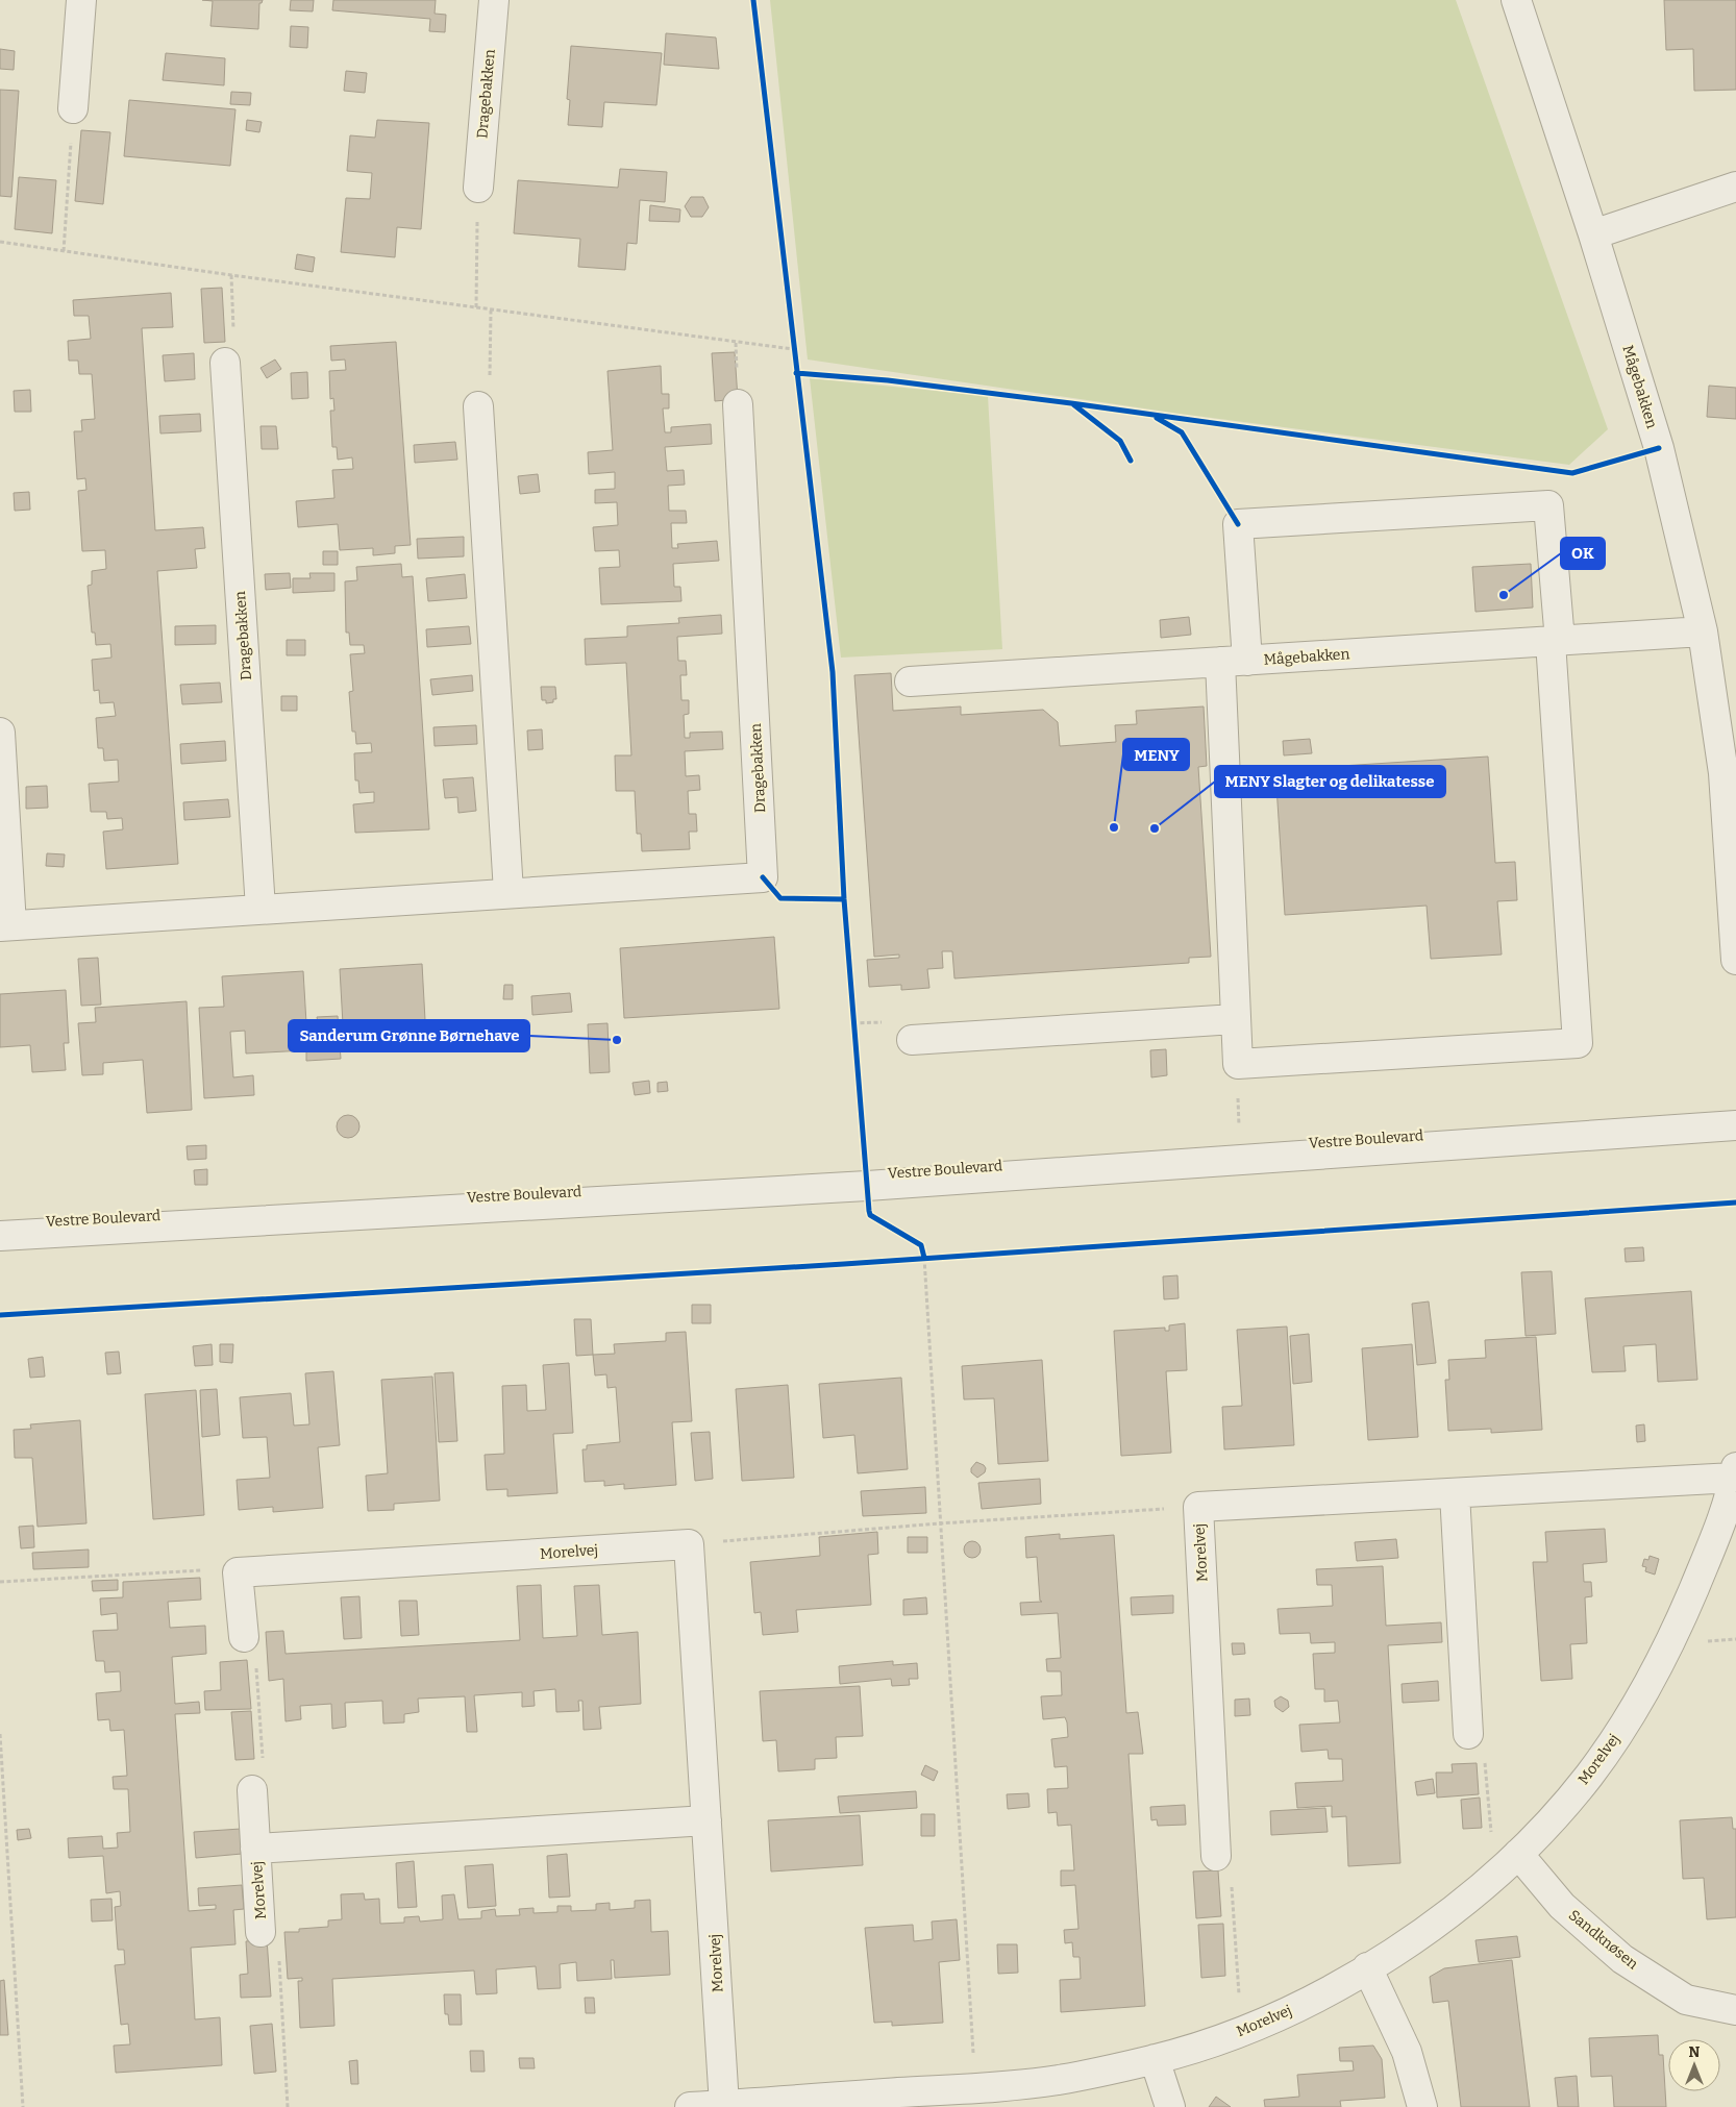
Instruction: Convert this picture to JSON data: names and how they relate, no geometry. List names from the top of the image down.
{
  "streets": {
    "street": [
      "Dragebakken",
      "Mågebakken",
      "Vestre Boulevard",
      "Morelvej",
      "Sandknøsen"
    ]
  },
  "crossings": [
    ["Morelvej", "Sandknøsen"]
  ],
  "places": [
    "OK",
    "MENY",
    "MENY Slagter og delikatesse",
    "Sanderum Grønne Børnehave"
  ],
  "north": "top"
}
